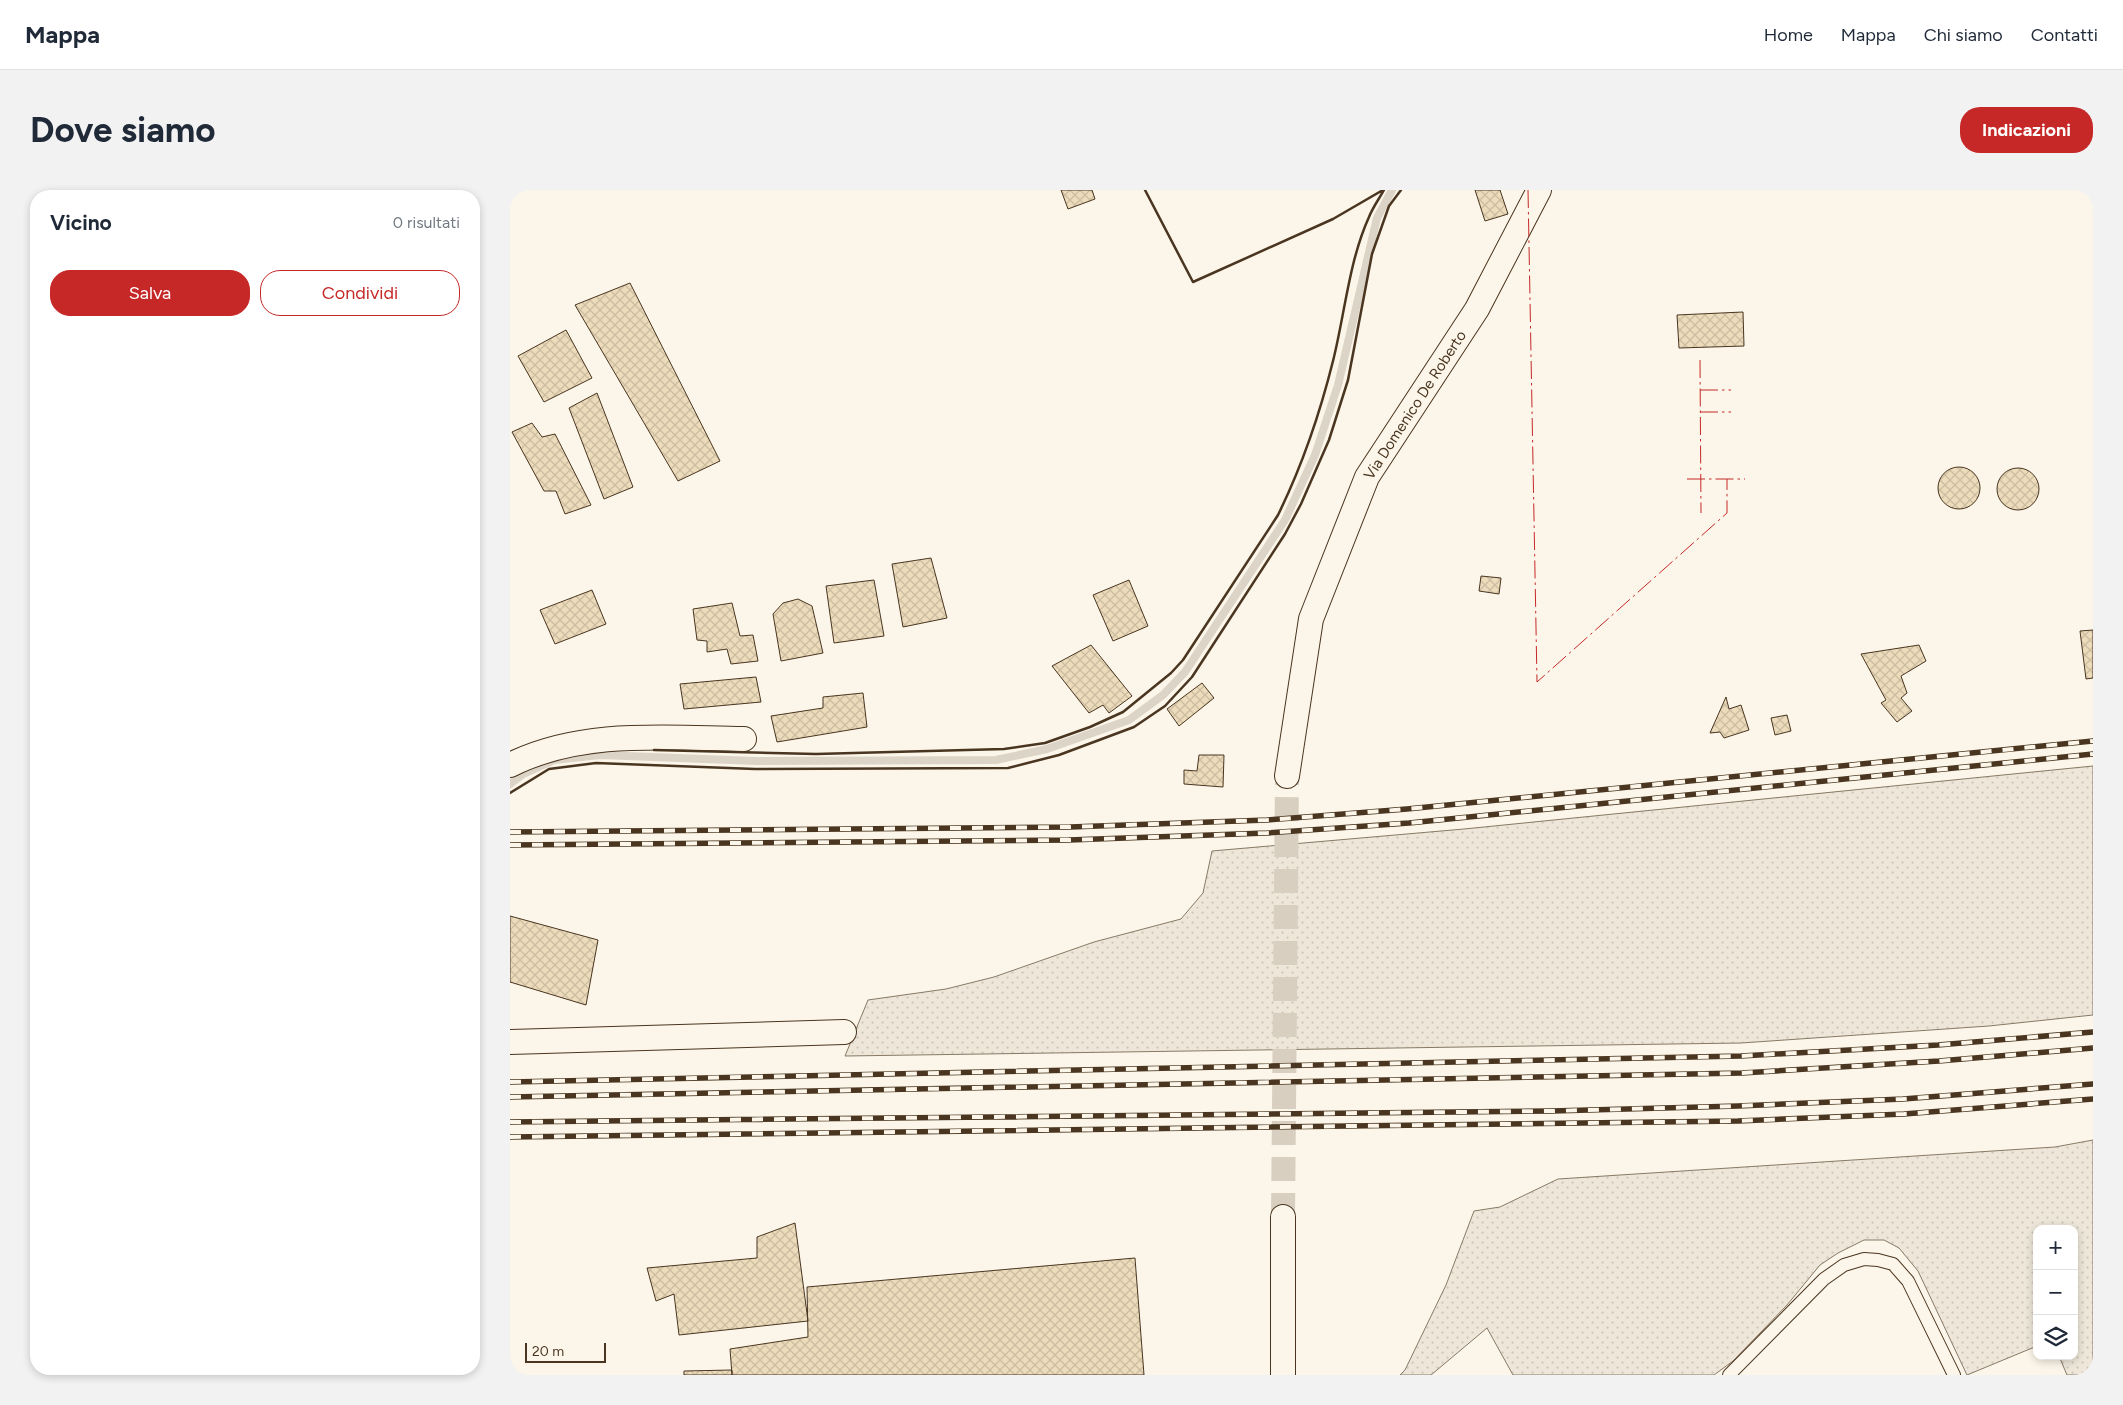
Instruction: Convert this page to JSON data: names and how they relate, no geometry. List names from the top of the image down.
{
  "streets": {
    "street": ["Via Domenico De Roberto"]
  },
  "scale_bar": "20 m",
  "page": {
    "header": "Mappa",
    "nav": [
      "Home",
      "Mappa",
      "Chi siamo",
      "Contatti"
    ],
    "buttons": [
      "Indicazioni",
      ["Salva", "Condividi"]
    ],
    "title": "Dove siamo",
    "heading": ["Vicino", "0 risultati"],
    "map_buttons": ["+", "−"],
    "scale": "20 m"
  }
}
